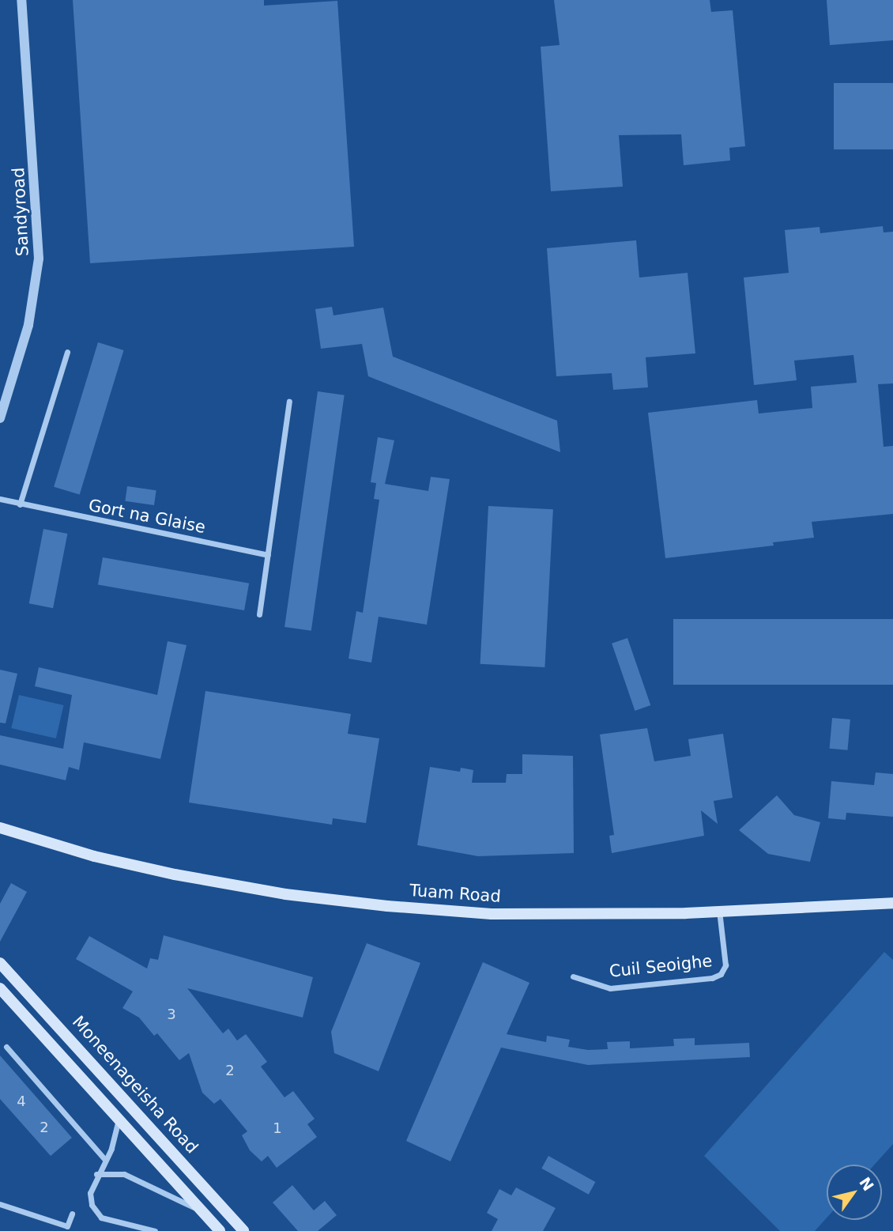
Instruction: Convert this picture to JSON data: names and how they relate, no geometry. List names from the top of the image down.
{
  "streets": {
    "main road": ["Tuam Road", "Moneenageisha Road"],
    "street": ["Sandyroad", "Gort na Glaise", "Cuil Seoighe"]
  },
  "crossings": [
    ["Tuam Road", "Cuil Seoighe"]
  ],
  "house_numbers": [
    "3",
    "2",
    "4",
    "2",
    "1"
  ],
  "north": "top right"
}
